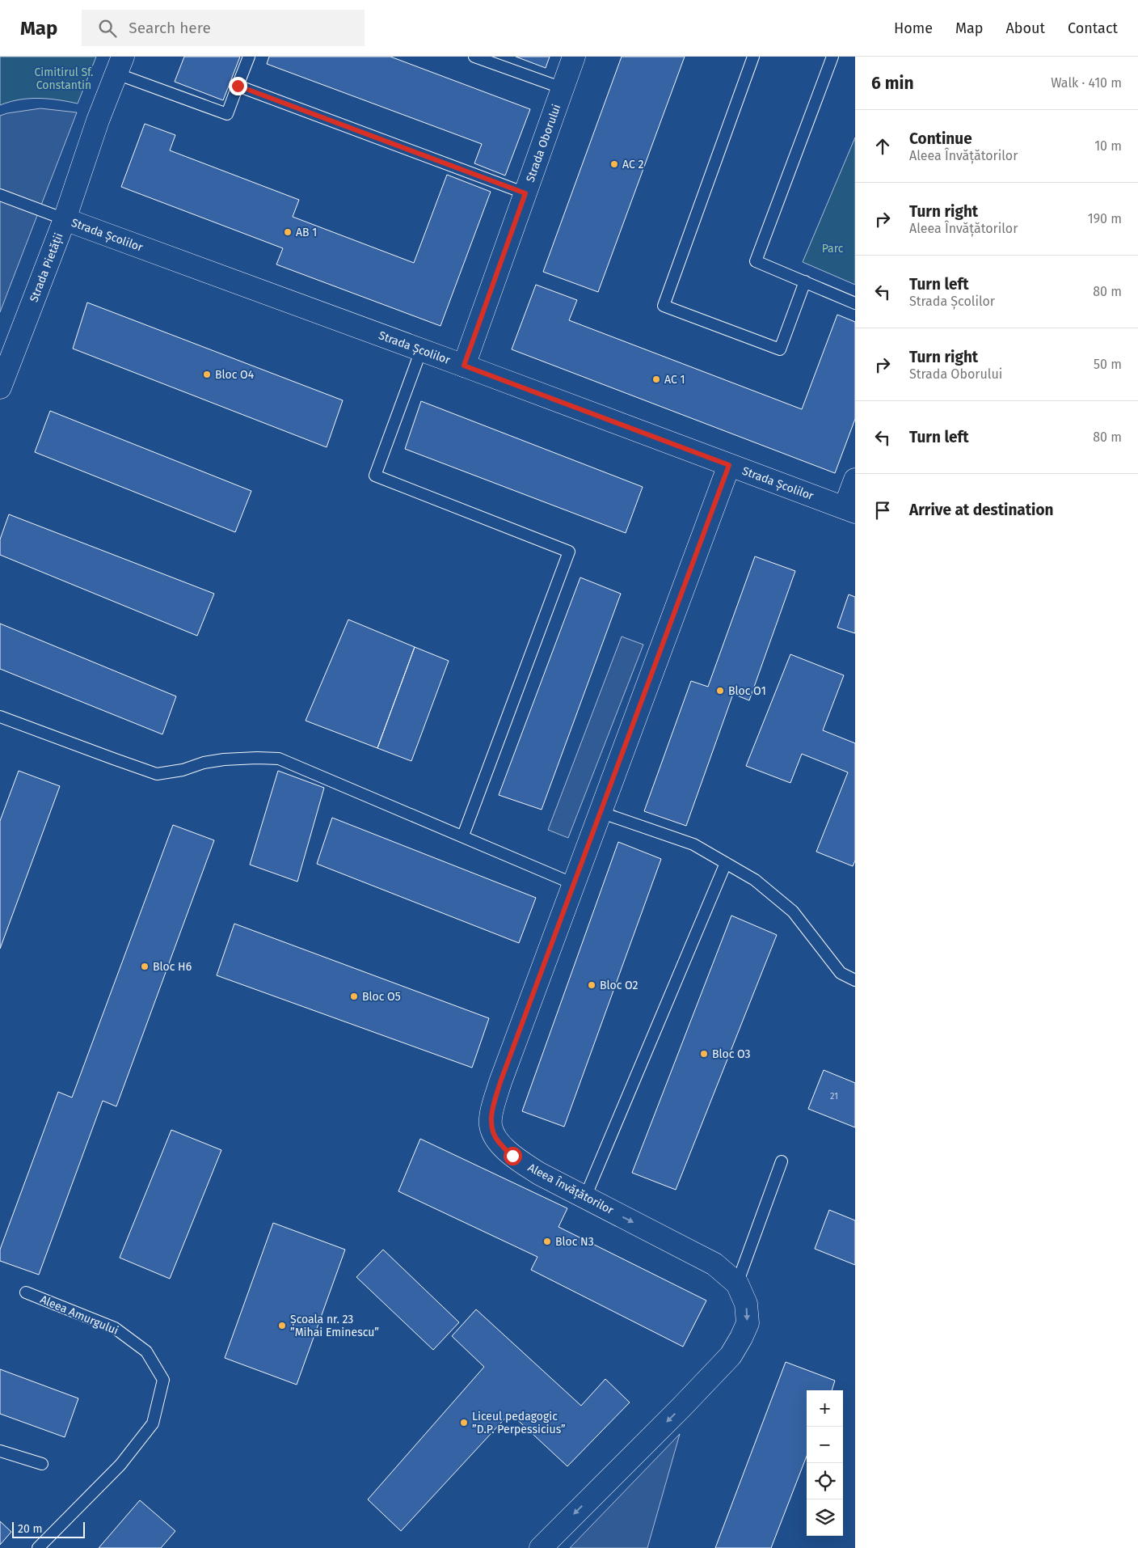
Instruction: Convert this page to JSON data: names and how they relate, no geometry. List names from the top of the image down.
{
  "streets": {
    "street": [
      "Strada Oborului",
      "Strada Școlilor",
      "Strada Pietății",
      "Aleea Învățătorilor"
    ],
    "lane": ["Aleea Amurgului"]
  },
  "crossings": [
    ["Strada Oborului", "Strada Școlilor"],
    ["Strada Școlilor", "Strada Pietății"],
    ["Strada Școlilor", "Aleea Învățătorilor"]
  ],
  "parks": ["Cimitirul Sf. Constantin", "Parc"],
  "places": [
    "AC 2",
    "AB 1",
    "Bloc O4",
    "AC 1",
    "Bloc O1",
    "Bloc H6",
    "Bloc O2",
    "Bloc O5",
    "Bloc O3",
    "Bloc N3",
    "Școala nr. 23 ”Mihai Eminescu”",
    "Liceul pedagogic ”D.P. Perpessicius”"
  ],
  "house_numbers": ["21"],
  "scale_bar": "20 m",
  "page": {
    "header": "Map",
    "search": "Search here",
    "nav": [
      "Home",
      "Map",
      "About",
      "Contact"
    ],
    "heading": ["6 min", "Walk · 410 m"],
    "list": [
      ["Continue", "Aleea Învățătorilor", "10 m"],
      ["Turn right", "Aleea Învățătorilor", "190 m"],
      ["Turn left", "Strada Școlilor", "80 m"],
      ["Turn right", "Strada Oborului", "50 m"],
      ["Turn left", "80 m"],
      "Arrive at destination"
    ],
    "map_buttons": ["+", "−"],
    "scale": "20 m"
  }
}
